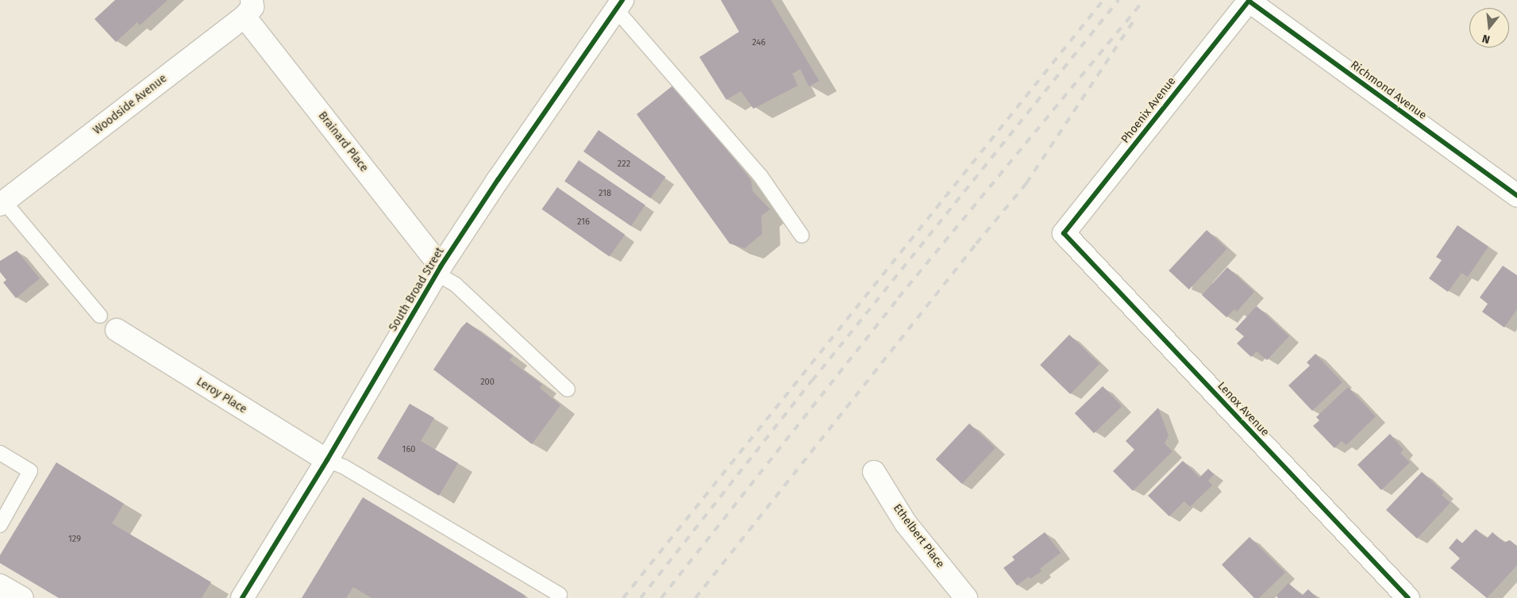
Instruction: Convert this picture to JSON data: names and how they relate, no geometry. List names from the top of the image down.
{
  "streets": {
    "street": [
      "Richmond Avenue",
      "Woodside Avenue",
      "Phoenix Avenue",
      "Brainard Place",
      "South Broad Street",
      "Leroy Place",
      "Lenox Avenue",
      "Ethelbert Place"
    ]
  },
  "crossings": [
    ["Richmond Avenue", "Phoenix Avenue"],
    ["Woodside Avenue", "Brainard Place"],
    ["Phoenix Avenue", "Lenox Avenue"],
    ["Brainard Place", "South Broad Street"],
    ["South Broad Street", "Leroy Place"]
  ],
  "house_numbers": [
    "246",
    "222",
    "218",
    "216",
    "200",
    "160",
    "129"
  ],
  "north": "bottom"
}
